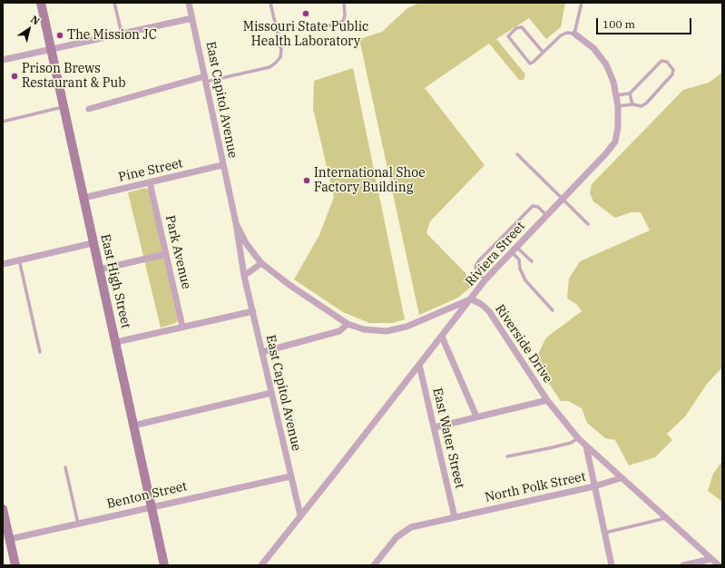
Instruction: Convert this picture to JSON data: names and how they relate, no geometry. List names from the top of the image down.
{
  "streets": {
    "main road": ["East High Street"],
    "street": [
      "East Capitol Avenue",
      "Pine Street",
      "Park Avenue",
      "Riviera Street",
      "Riverside Drive",
      "East Water Street",
      "North Polk Street",
      "Benton Street"
    ]
  },
  "crossings": [
    ["East Capitol Avenue", "Pine Street"],
    ["East Capitol Avenue", "Riviera Street"],
    ["East Capitol Avenue", "Benton Street"],
    ["Pine Street", "Park Avenue"],
    ["Pine Street", "East High Street"],
    ["Riviera Street", "Riverside Drive"],
    ["East High Street", "Benton Street"],
    ["Riverside Drive", "North Polk Street"],
    ["East Water Street", "North Polk Street"]
  ],
  "places": [
    "Missouri State Public Health Laboratory",
    "The Mission JC",
    "Prison Brews Restaurant & Pub",
    "International Shoe Factory Building"
  ],
  "scale_bar": "100 m",
  "north": "top right"
}
